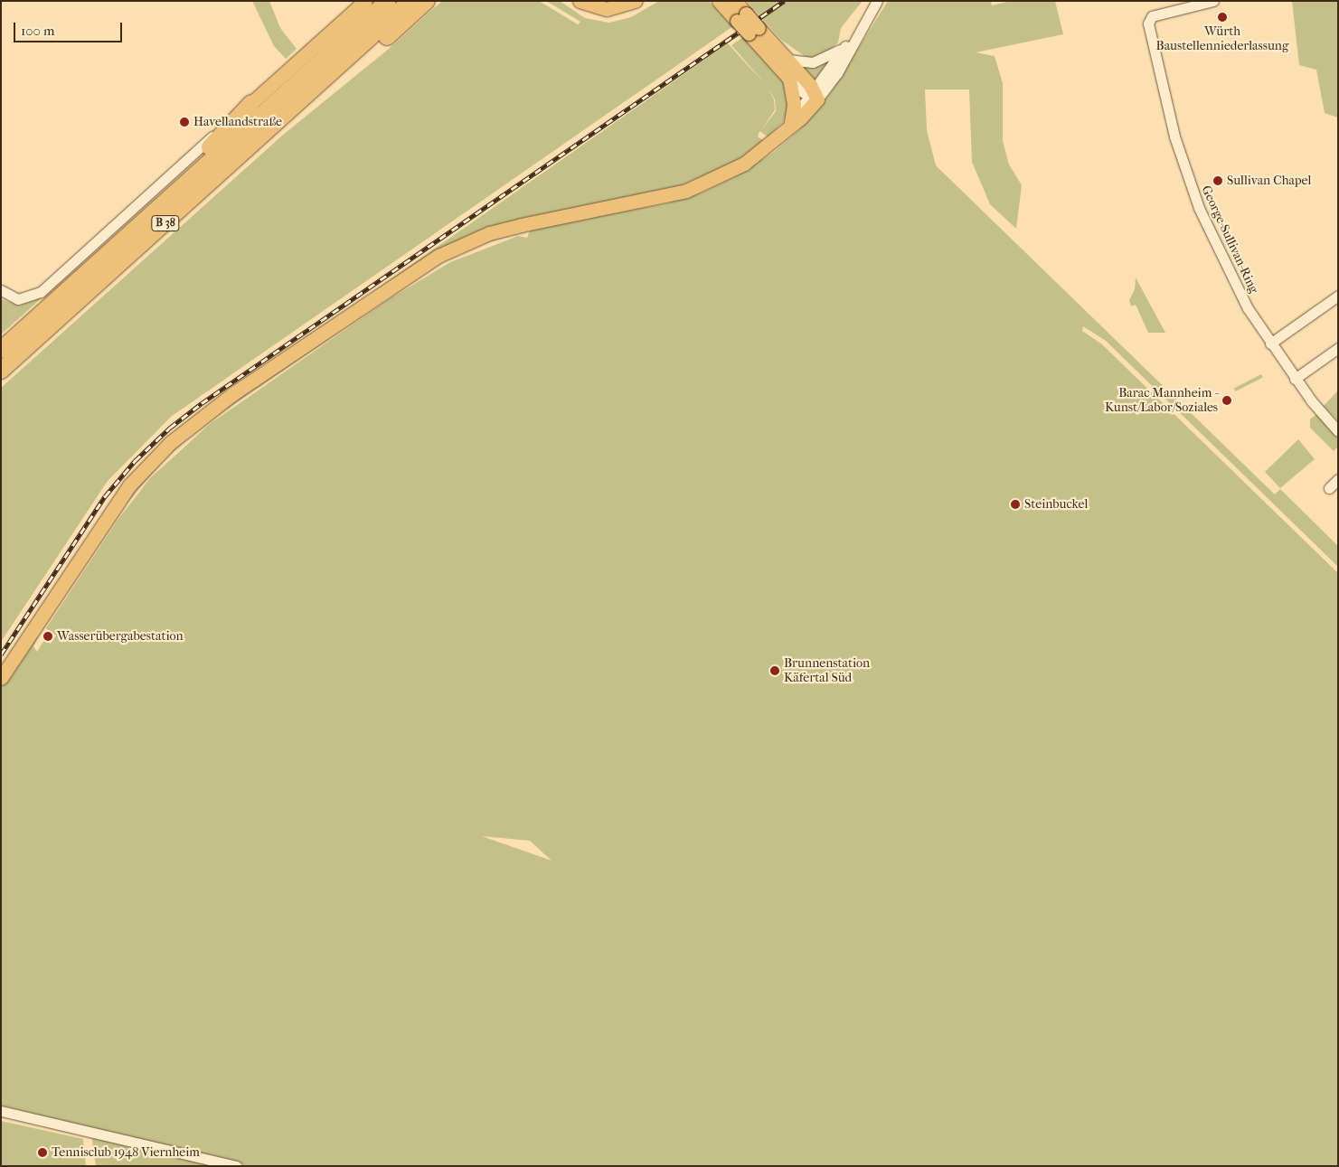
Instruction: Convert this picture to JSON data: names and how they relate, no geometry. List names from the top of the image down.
{
  "streets": {
    "highway": ["B 38"],
    "street": ["George-Sullivan-Ring"]
  },
  "places": [
    "Würth Baustellenniederlassung",
    "Havellandstraße",
    "Sullivan Chapel",
    "Barac Mannheim - Kunst/Labor/Soziales",
    "Steinbuckel",
    "Wasserübergabestation",
    "Brunnenstation Käfertal Süd",
    "Tennisclub 1948 Viernheim"
  ],
  "scale_bar": "100 m"
}
